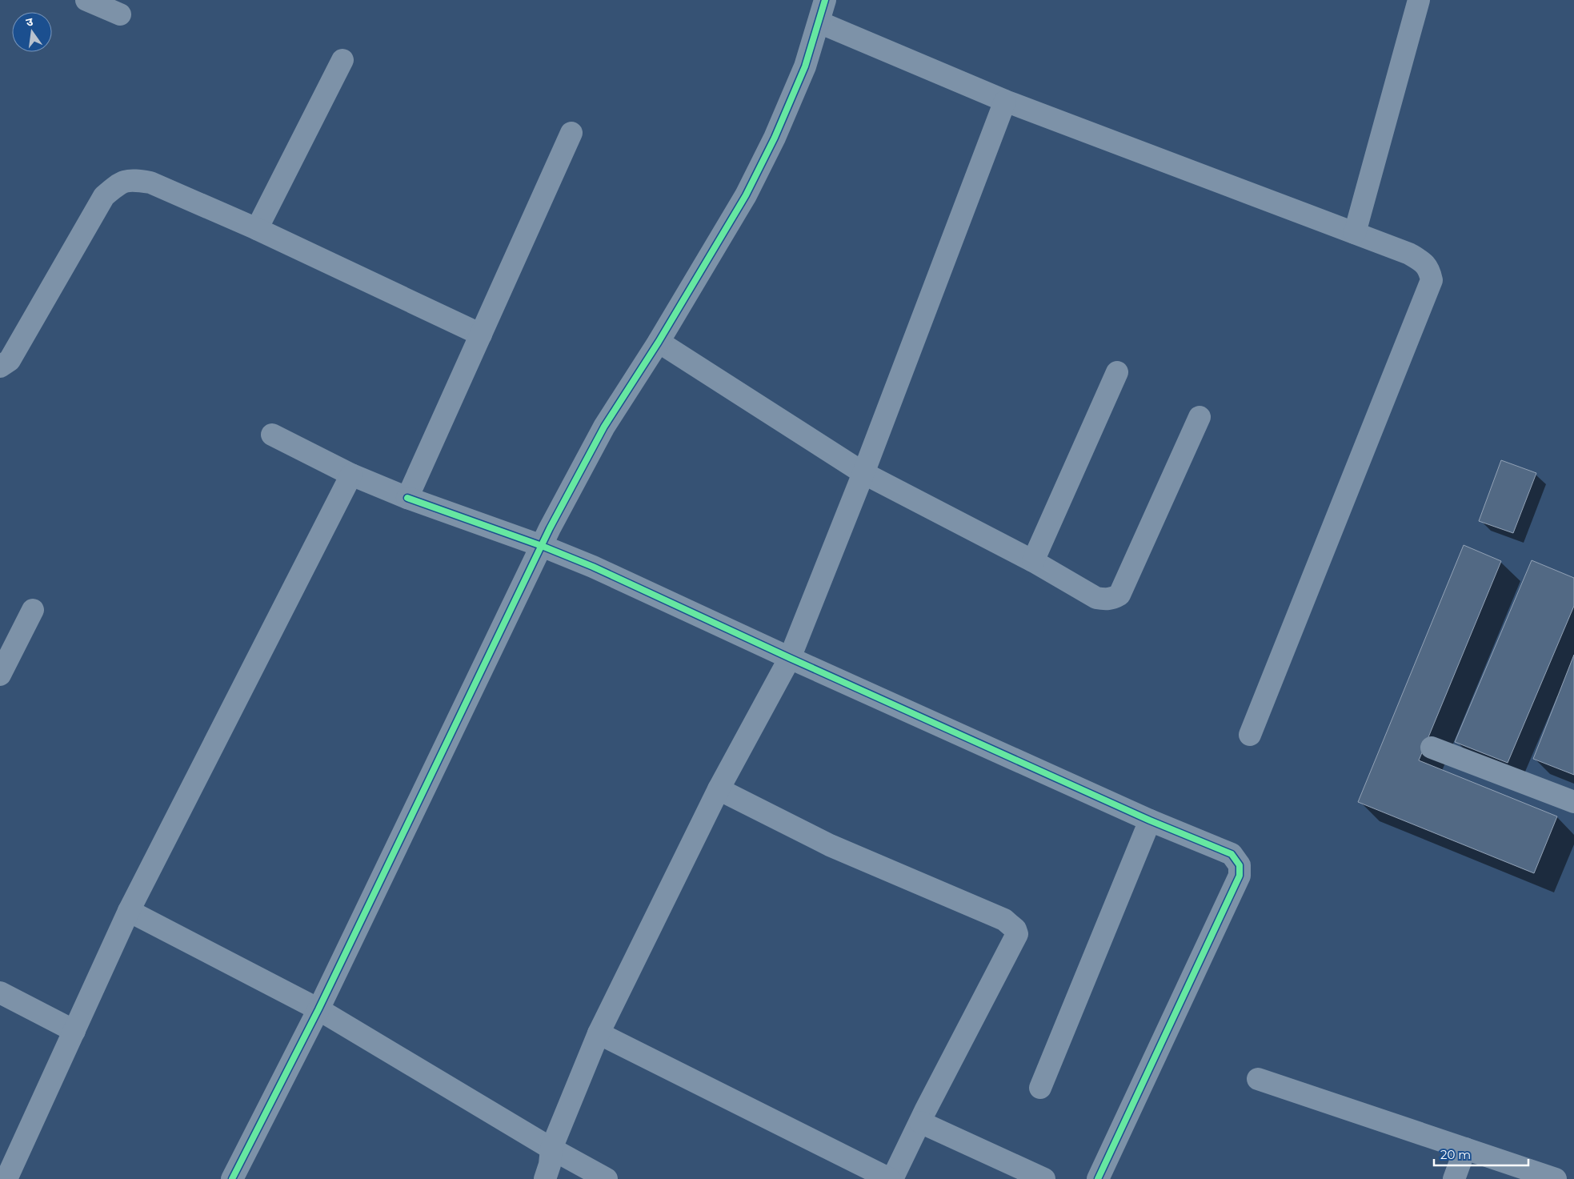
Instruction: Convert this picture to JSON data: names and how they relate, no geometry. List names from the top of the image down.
{
  "scale_bar": "20 m",
  "north": "top"
}
